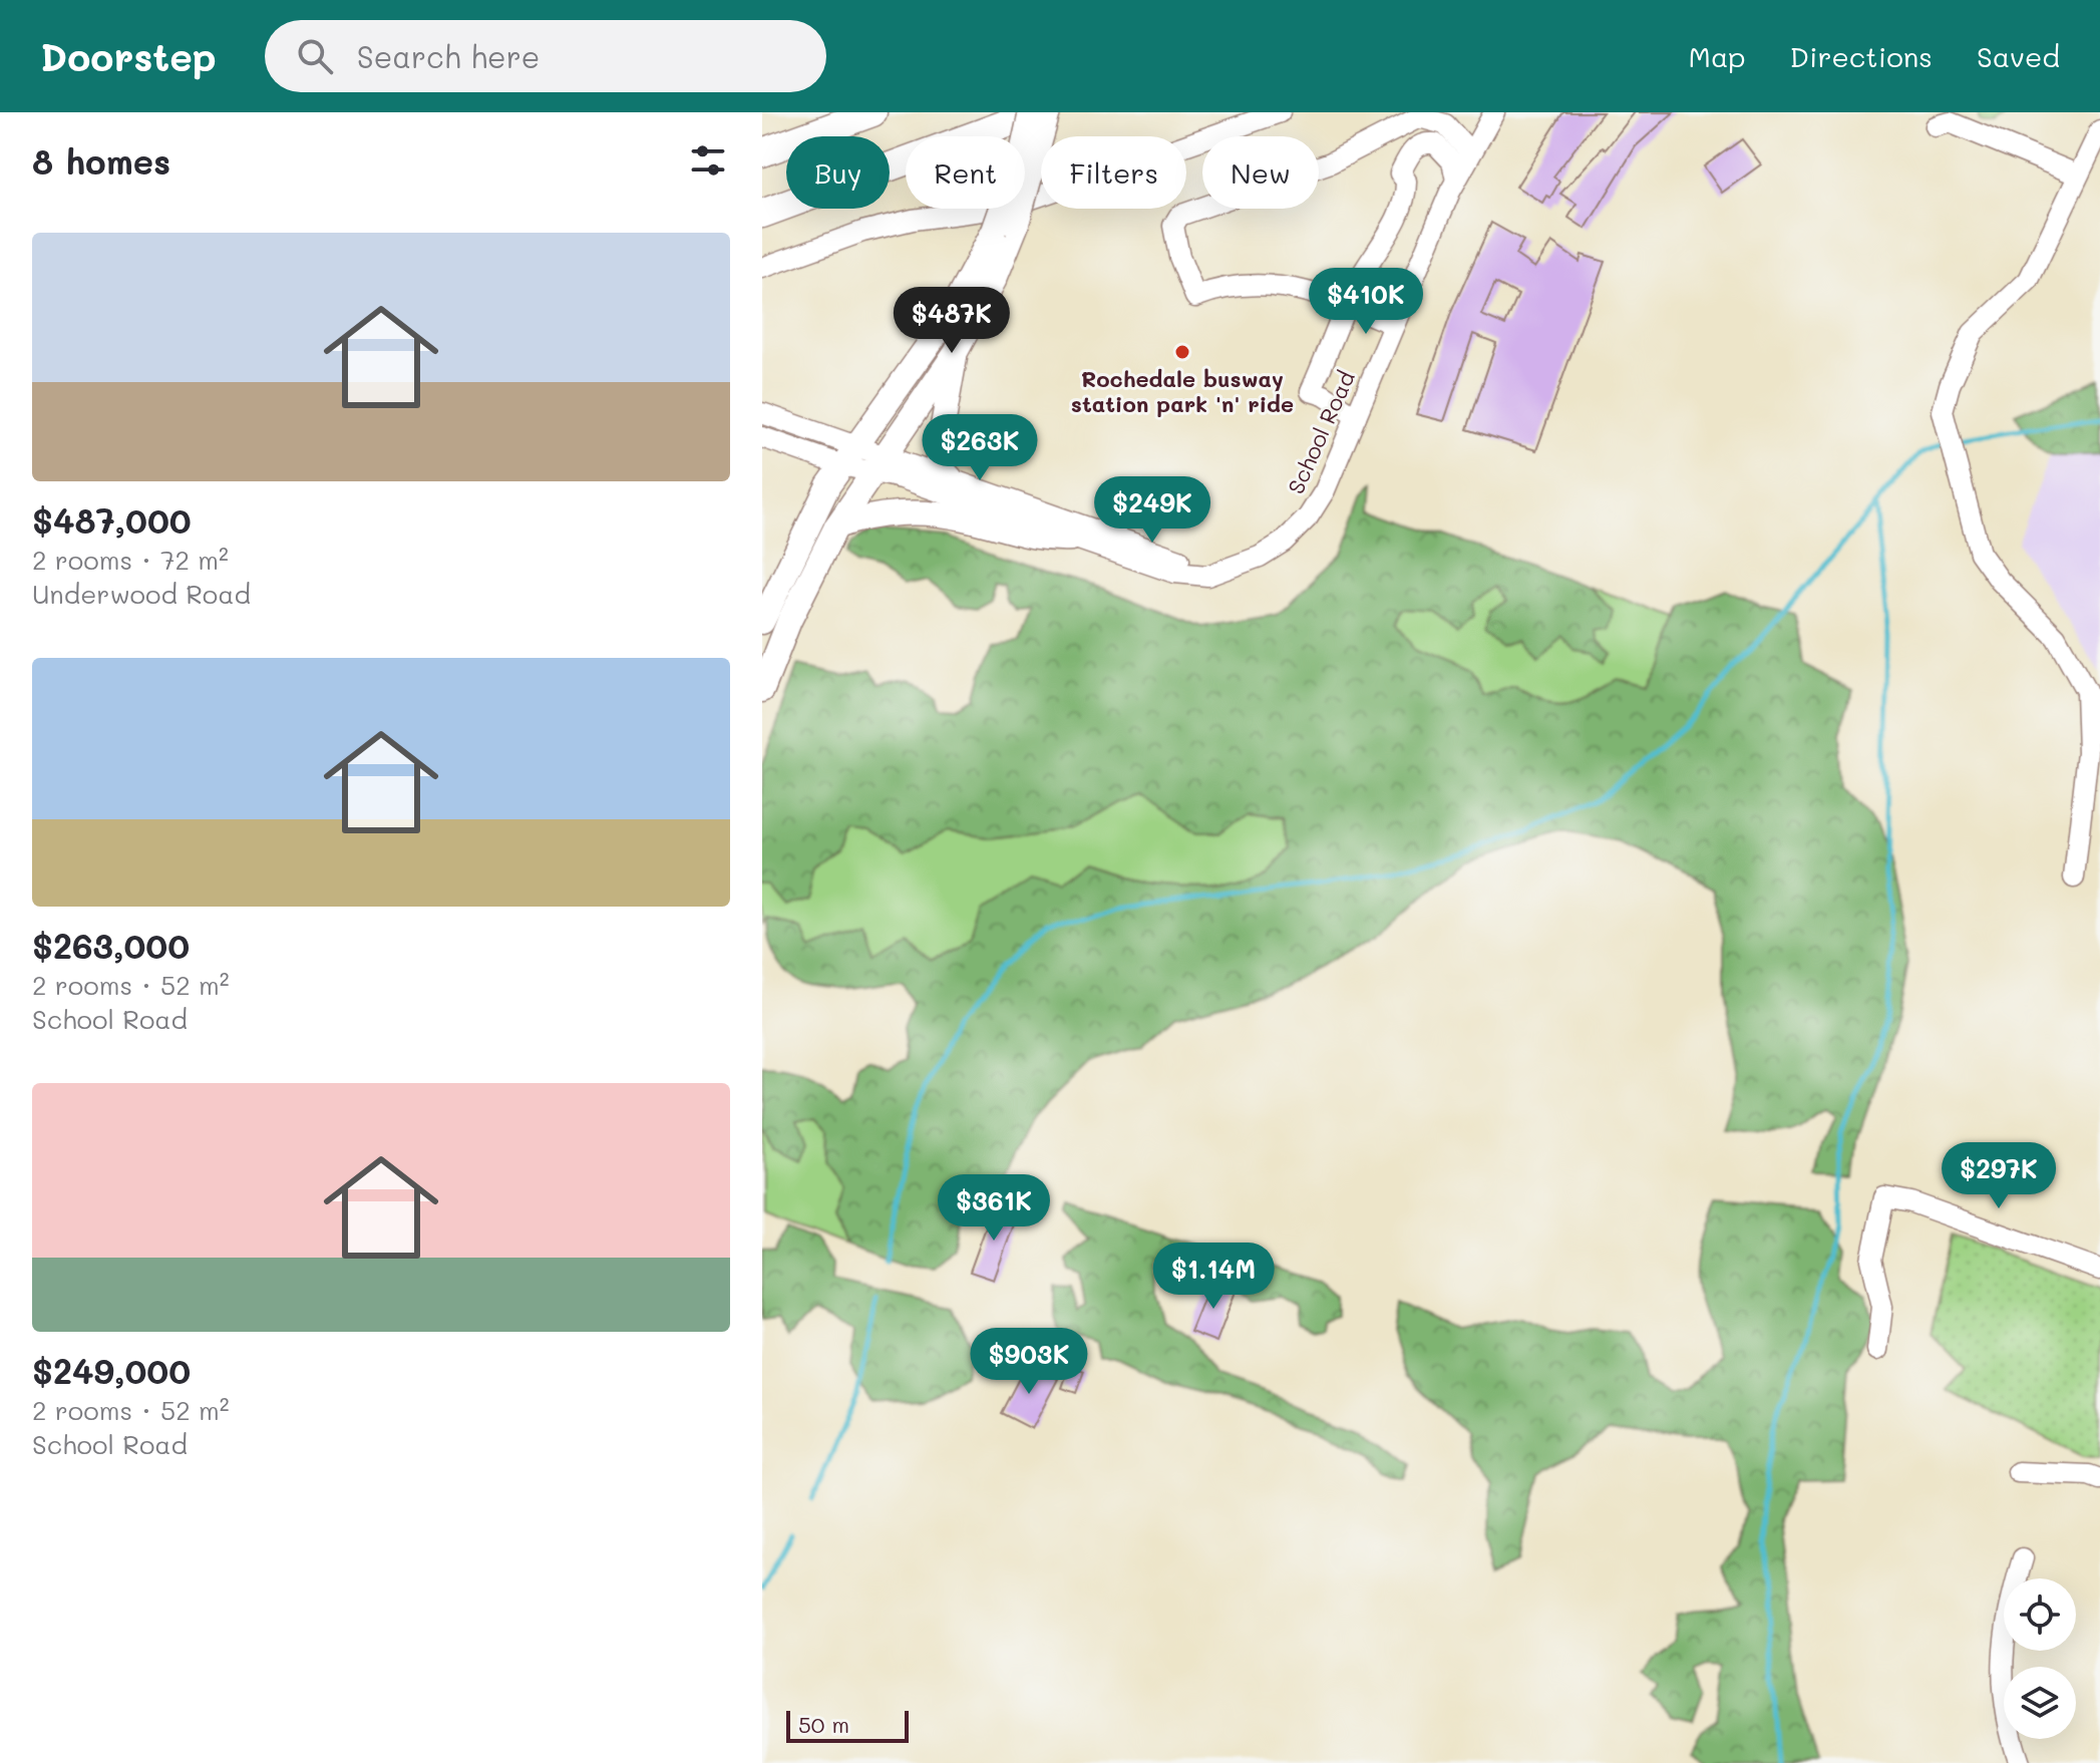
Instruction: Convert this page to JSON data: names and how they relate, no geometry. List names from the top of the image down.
{
  "streets": {
    "street": ["School Road"]
  },
  "places": ["Rochedale busway station park 'n' ride"],
  "scale_bar": "50 m",
  "page": {
    "header": "Doorstep",
    "search": "Search here",
    "nav": ["Map", "Directions", "Saved"],
    "heading": "8 homes",
    "chip": [
      "Buy",
      "Rent",
      "Filters",
      "New"
    ],
    "list": [
      {
        "name": "$487,000",
        "note": "2 rooms · 72 m² · Underwood Road"
      },
      {
        "name": "$263,000",
        "note": "2 rooms · 52 m² · School Road"
      },
      {
        "name": "$249,000",
        "note": "2 rooms · 52 m² · School Road"
      }
    ],
    "price": [
      "$410K",
      "$487K",
      "$263K",
      "$249K",
      "$297K",
      "$361K",
      "$1.14M",
      "$903K"
    ],
    "scale": "50 m"
  }
}
